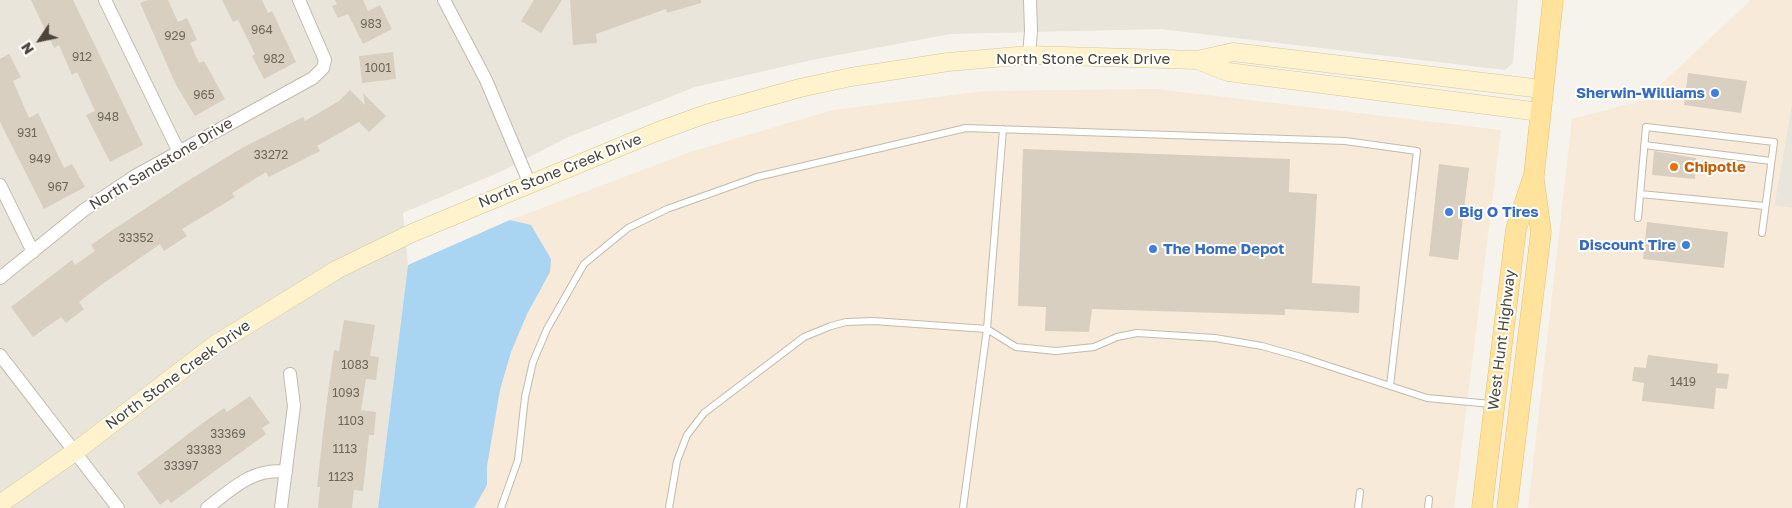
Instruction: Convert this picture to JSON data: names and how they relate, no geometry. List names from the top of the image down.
{
  "streets": {
    "main road": ["West Hunt Highway"],
    "street": ["North Stone Creek Drive", "North Sandstone Drive"]
  },
  "crossings": [
    ["North Stone Creek Drive", "West Hunt Highway"]
  ],
  "places": [
    "Sherwin-Williams",
    "Chipotle",
    "Big O Tires",
    "Discount Tire",
    "The Home Depot"
  ],
  "house_numbers": [
    "983",
    "964",
    "929",
    "912",
    "982",
    "1001",
    "965",
    "948",
    "931",
    "33272",
    "949",
    "967",
    "33352",
    "1083",
    "1419",
    "1093",
    "1103",
    "33369",
    "1113",
    "33383",
    "33397",
    "1123"
  ],
  "north": "bottom left"
}
